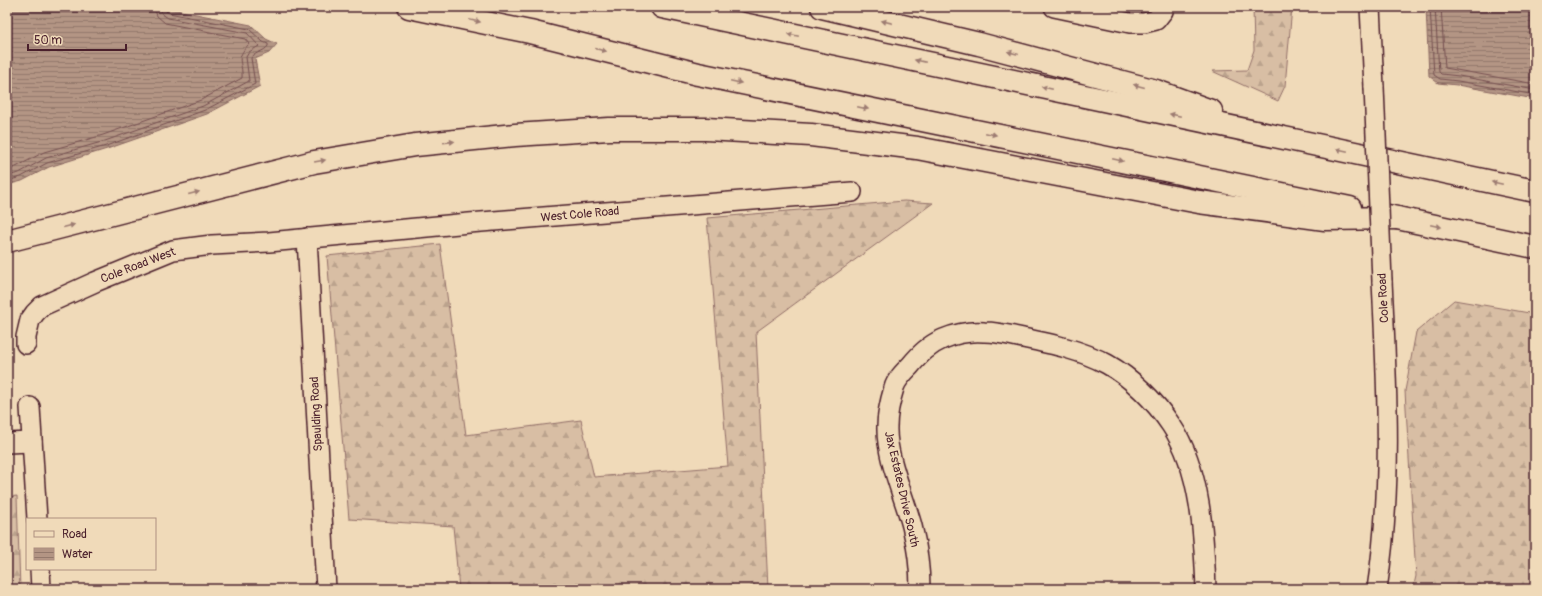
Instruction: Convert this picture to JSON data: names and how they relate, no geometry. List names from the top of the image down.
{
  "streets": {
    "street": [
      "West Cole Road",
      "Cole Road West",
      "Cole Road",
      "Spaulding Road",
      "Jax Estates Drive South"
    ]
  },
  "crossings": [
    ["West Cole Road", "Cole Road West"],
    ["West Cole Road", "Spaulding Road"],
    ["Cole Road West", "Spaulding Road"]
  ],
  "legend": ["Road", "Water"],
  "scale_bar": "50 m"
}
